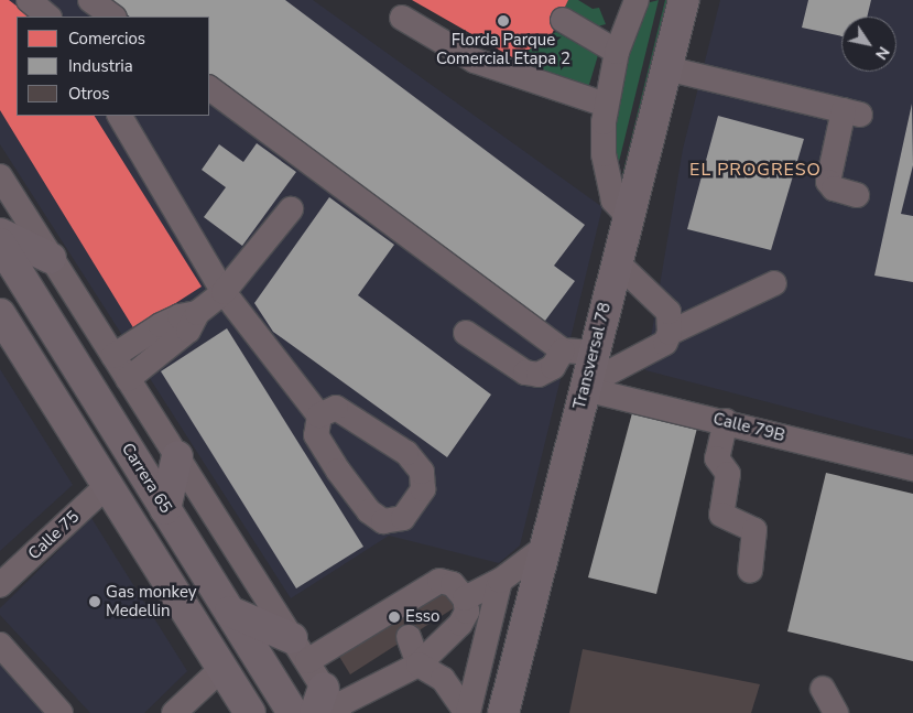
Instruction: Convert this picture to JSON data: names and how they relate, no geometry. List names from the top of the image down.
{
  "streets": {
    "main road": ["Transversal 78", "Carrera 65"],
    "street": ["Calle 79B", "Calle 75"]
  },
  "crossings": [
    ["Transversal 78", "Calle 79B"]
  ],
  "districts": ["EL PROGRESO"],
  "places": ["Florda Parque Comercial Etapa 2", "Gas monkey Medellin", "Esso"],
  "legend": ["Comercios", "Industria", "Otros"],
  "north": "bottom right"
}
